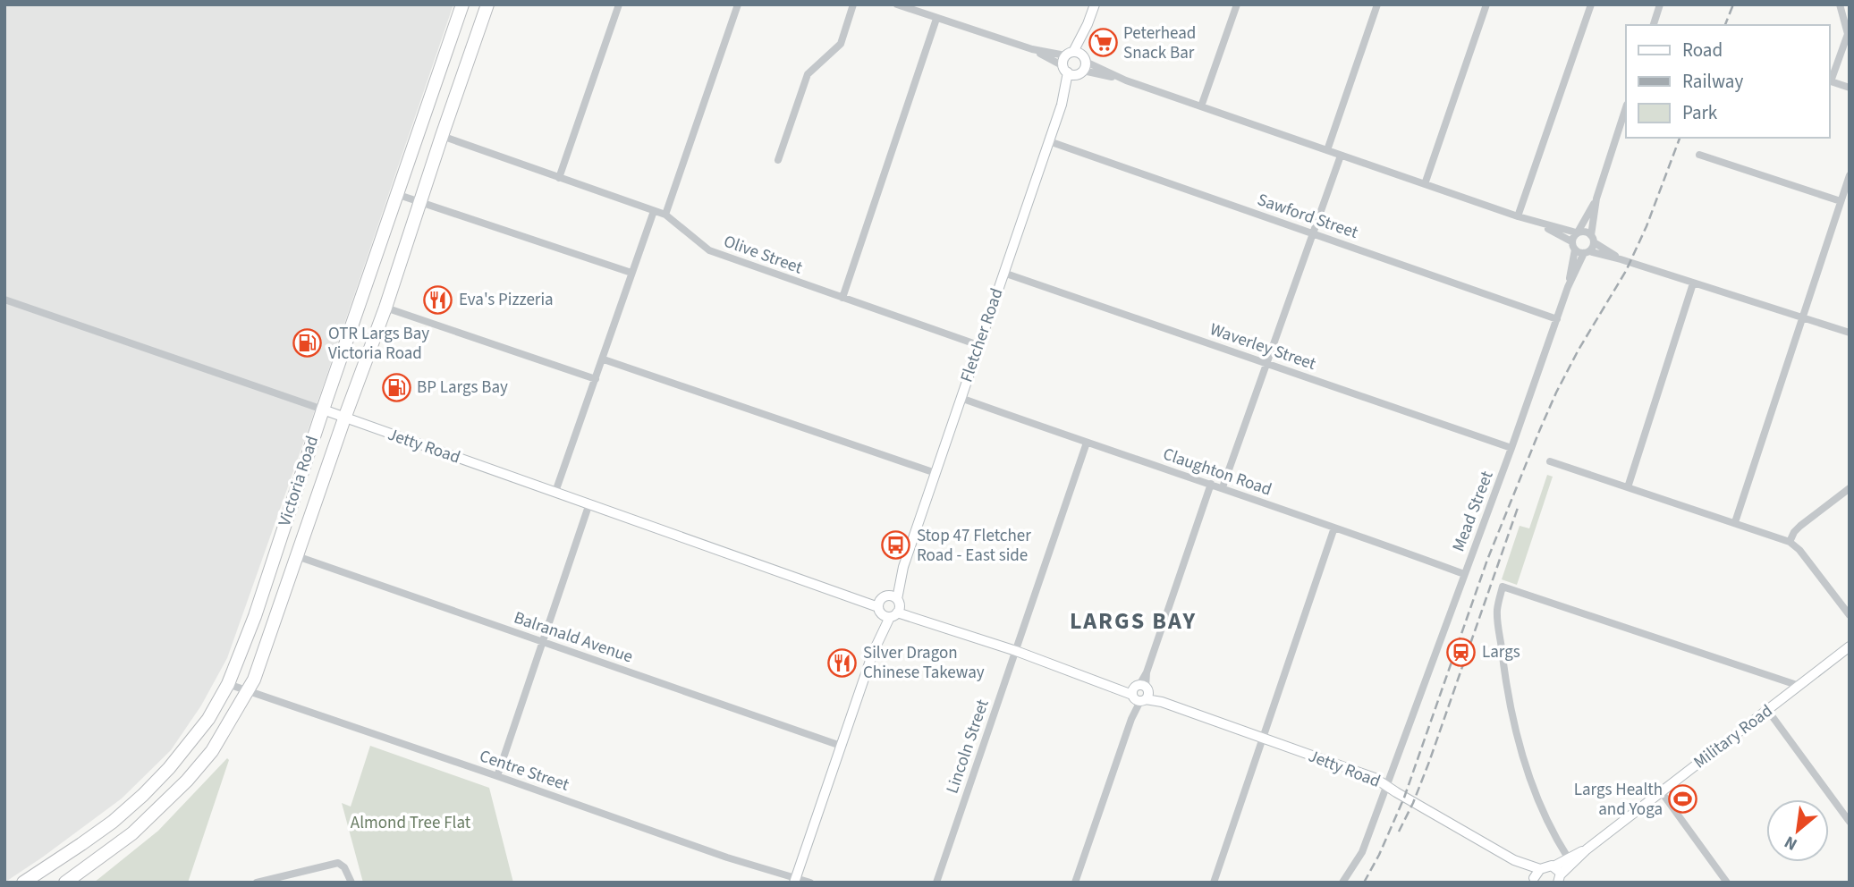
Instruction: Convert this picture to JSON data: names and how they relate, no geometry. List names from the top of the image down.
{
  "streets": {
    "highway": ["Victoria Road"],
    "street": [
      "Sawford Street",
      "Olive Street",
      "Fletcher Road",
      "Waverley Street",
      "Jetty Road",
      "Claughton Road",
      "Mead Street",
      "Balranald Avenue",
      "Military Road",
      "Lincoln Street",
      "Centre Street"
    ]
  },
  "crossings": [
    ["Sawford Street", "Fletcher Road"],
    ["Sawford Street", "Mead Street"],
    ["Olive Street", "Fletcher Road"],
    ["Olive Street", "Victoria Road"],
    ["Fletcher Road", "Waverley Street"],
    ["Fletcher Road", "Jetty Road"],
    ["Fletcher Road", "Claughton Road"],
    ["Fletcher Road", "Balranald Avenue"],
    ["Fletcher Road", "Centre Street"],
    ["Waverley Street", "Mead Street"],
    ["Jetty Road", "Victoria Road"],
    ["Jetty Road", "Mead Street"],
    ["Jetty Road", "Lincoln Street"],
    ["Claughton Road", "Mead Street"],
    ["Claughton Road", "Lincoln Street"],
    ["Victoria Road", "Balranald Avenue"],
    ["Victoria Road", "Centre Street"]
  ],
  "districts": ["LARGS BAY"],
  "parks": ["Almond Tree Flat"],
  "places": {
    "supermarket": ["Peterhead Snack Bar"],
    "restaurant": ["Eva's Pizzeria", "Silver Dragon Chinese Takeway"],
    "fuel station": ["OTR Largs Bay Victoria Road", "BP Largs Bay"],
    "bus stop": ["Stop 47 Fletcher Road - East side"],
    "station": ["Largs"],
    "sports": ["Largs Health and Yoga"]
  },
  "legend": ["Road", "Railway", "Park"],
  "north": "bottom left"
}
